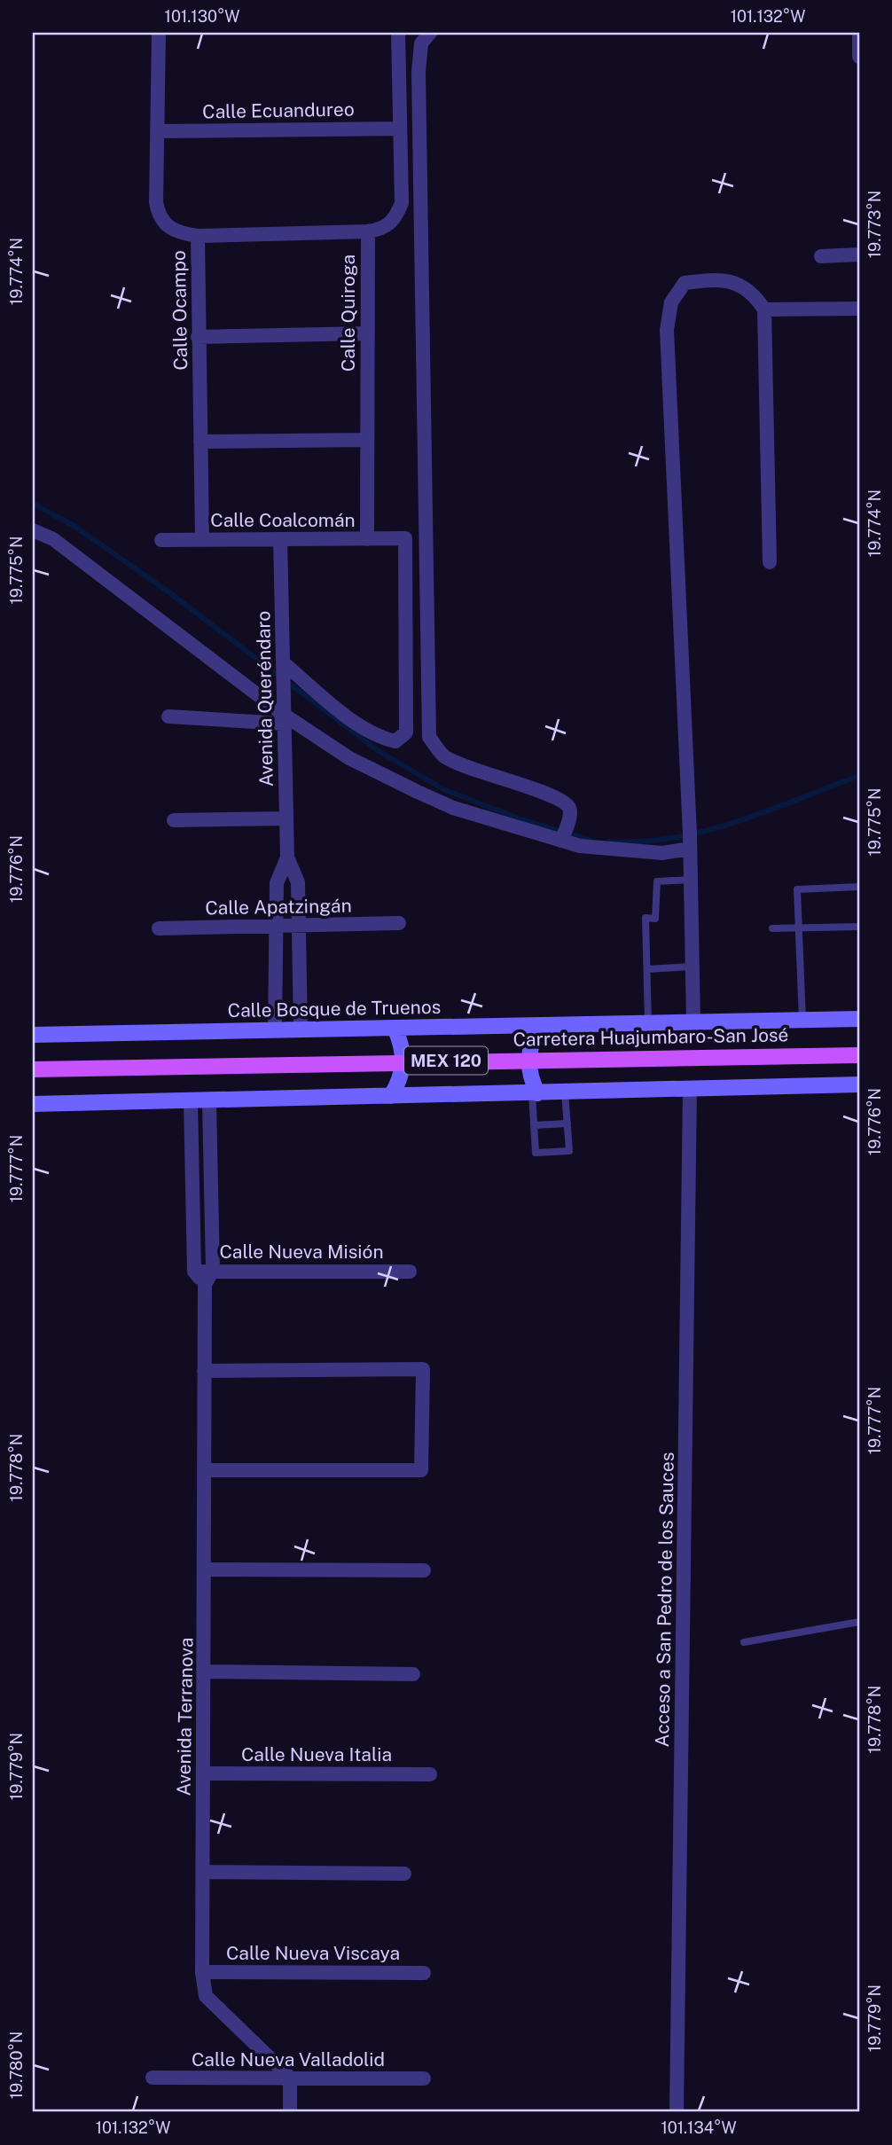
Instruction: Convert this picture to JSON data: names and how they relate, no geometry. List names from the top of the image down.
{
  "streets": {
    "main road": ["Carretera Huajumbaro-San José", "MEX 120"],
    "street": [
      "Calle Ecuandureo",
      "Calle Ocampo",
      "Calle Quiroga",
      "Calle Coalcomán",
      "Avenida Queréndaro",
      "Calle Apatzingán",
      "Calle Bosque de Truenos",
      "Calle Nueva Misión",
      "Acceso a San Pedro de los Sauces",
      "Avenida Terranova",
      "Calle Nueva Italia",
      "Calle Nueva Viscaya",
      "Calle Nueva Valladolid"
    ]
  },
  "crossings": [
    ["Calle Ecuandureo", "Calle Ocampo"],
    ["Calle Ecuandureo", "Calle Quiroga"],
    ["Calle Ocampo", "Calle Coalcomán"],
    ["Calle Quiroga", "Calle Coalcomán"],
    ["Calle Coalcomán", "Avenida Queréndaro"],
    ["Avenida Queréndaro", "Calle Apatzingán"],
    ["Avenida Queréndaro", "Calle Bosque de Truenos"],
    ["Calle Nueva Misión", "Avenida Terranova"],
    ["Avenida Terranova", "Calle Nueva Italia"],
    ["Avenida Terranova", "Calle Nueva Viscaya"],
    ["Avenida Terranova", "Calle Nueva Valladolid"]
  ],
  "coordinates": [
    "101.130°W",
    "101.132°W",
    "19.773°N",
    "19.774°N",
    "19.775°N",
    "19.776°N",
    "19.777°N",
    "19.778°N",
    "19.779°N",
    "19.780°N",
    "101.134°W"
  ]
}
